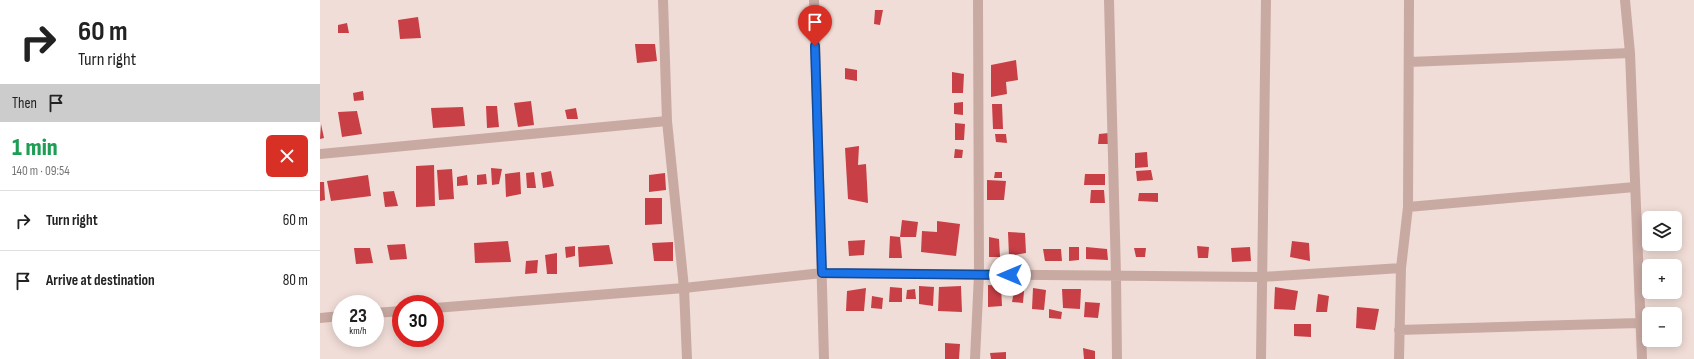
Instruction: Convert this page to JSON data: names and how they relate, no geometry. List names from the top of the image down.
{
  "page": {
    "turn": ["60 m", "Turn right"],
    "then": "Then",
    "heading": ["1 min", "140 m · 09:54"],
    "list": [
      {
        "name": "Turn right",
        "value": "60 m"
      },
      {
        "name": "Arrive at destination",
        "value": "80 m"
      }
    ],
    "map_buttons": ["+", "−"],
    "speed": "23 km/h",
    "limit": "30"
  }
}
